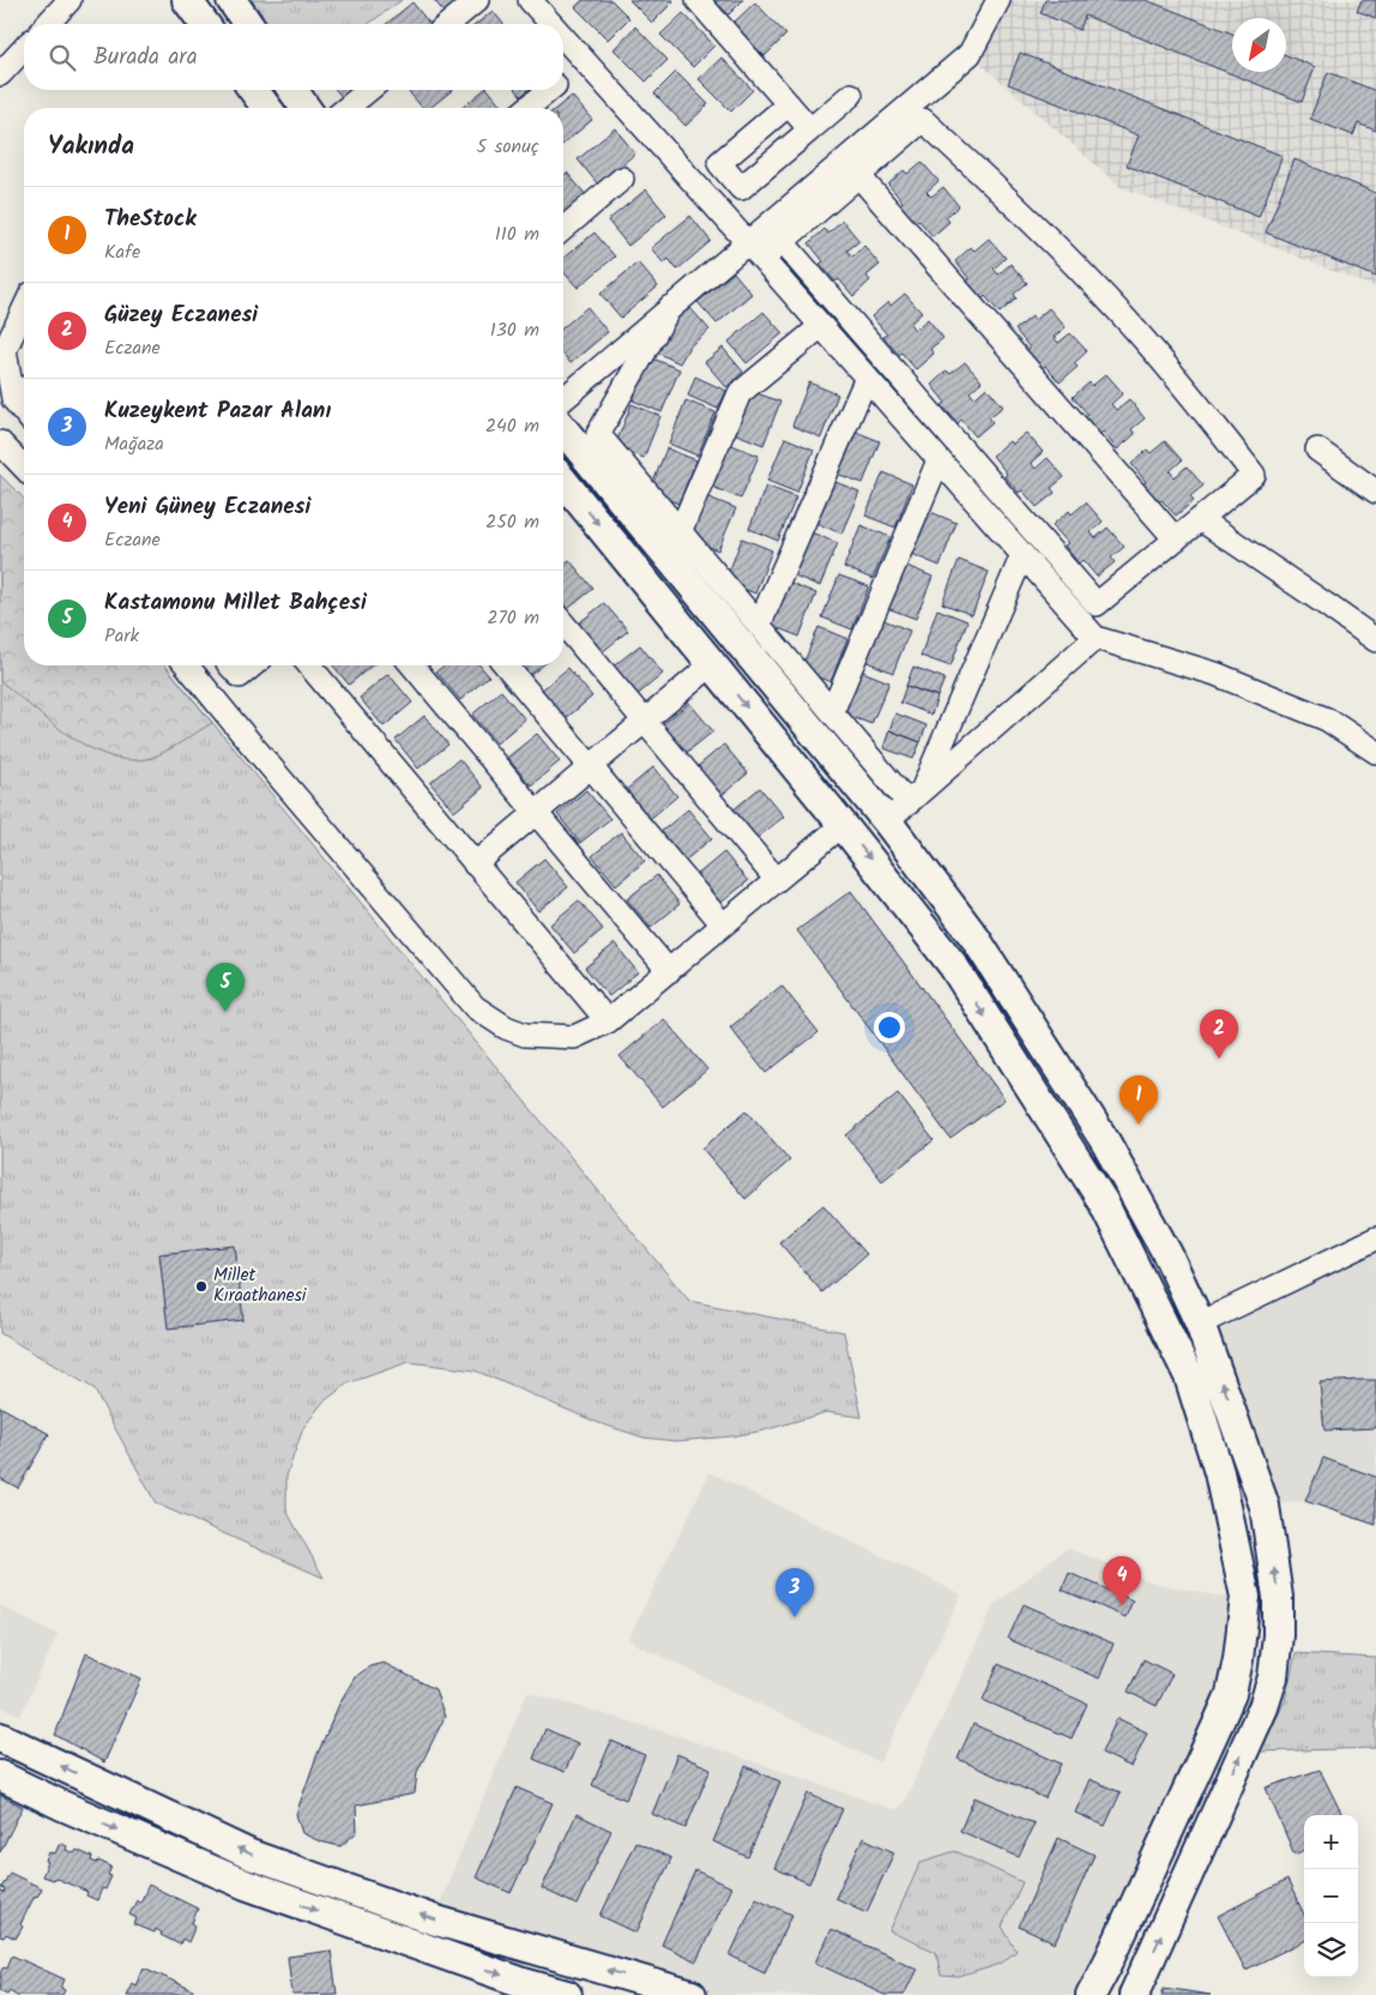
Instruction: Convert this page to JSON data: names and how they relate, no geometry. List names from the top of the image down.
{
  "places": ["Millet Kıraathanesi"],
  "north": "bottom left",
  "page": {
    "search": "Burada ara",
    "heading": ["Yakında", "5 sonuç"],
    "list": [
      {
        "mark": "1",
        "name": "TheStock",
        "note": "Kafe",
        "value": "110 m"
      },
      {
        "mark": "2",
        "name": "Güzey Eczanesi",
        "note": "Eczane",
        "value": "130 m"
      },
      {
        "mark": "3",
        "name": "Kuzeykent Pazar Alanı",
        "note": "Mağaza",
        "value": "240 m"
      },
      {
        "mark": "4",
        "name": "Yeni Güney Eczanesi",
        "note": "Eczane",
        "value": "250 m"
      },
      {
        "mark": "5",
        "name": "Kastamonu Millet Bahçesi",
        "note": "Park",
        "value": "270 m"
      }
    ],
    "pins": [
      "5",
      "2",
      "1",
      "4",
      "3"
    ],
    "map_buttons": ["+", "−"]
  }
}
